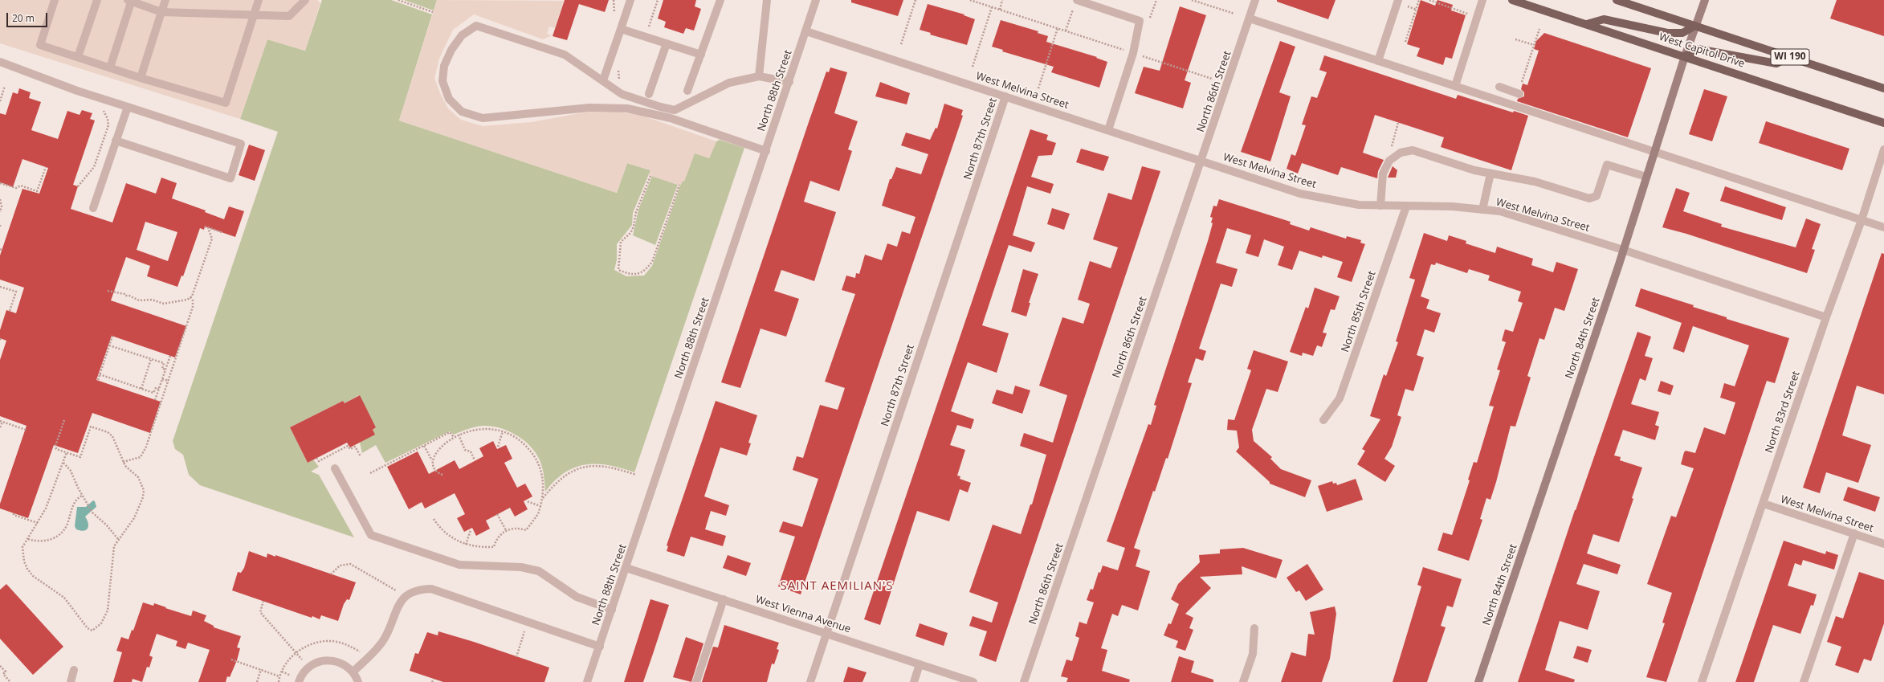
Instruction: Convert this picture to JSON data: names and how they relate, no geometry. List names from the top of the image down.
{
  "streets": {
    "main road": ["West Capitol Drive", "WI 190"],
    "street": [
      "North 88th Street",
      "West Melvina Street",
      "North 86th Street",
      "North 87th Street",
      "North 85th Street",
      "North 84th Street",
      "North 83rd Street",
      "West Vienna Avenue"
    ]
  },
  "crossings": [
    ["West Capitol Drive", "North 84th Street"],
    ["North 88th Street", "West Melvina Street"],
    ["North 88th Street", "West Vienna Avenue"],
    ["West Melvina Street", "North 86th Street"],
    ["West Melvina Street", "North 87th Street"],
    ["West Melvina Street", "North 85th Street"],
    ["West Melvina Street", "North 84th Street"],
    ["West Melvina Street", "North 83rd Street"],
    ["North 87th Street", "West Vienna Avenue"]
  ],
  "districts": ["SAINT AEMILIAN'S"],
  "scale_bar": "20 m"
}
